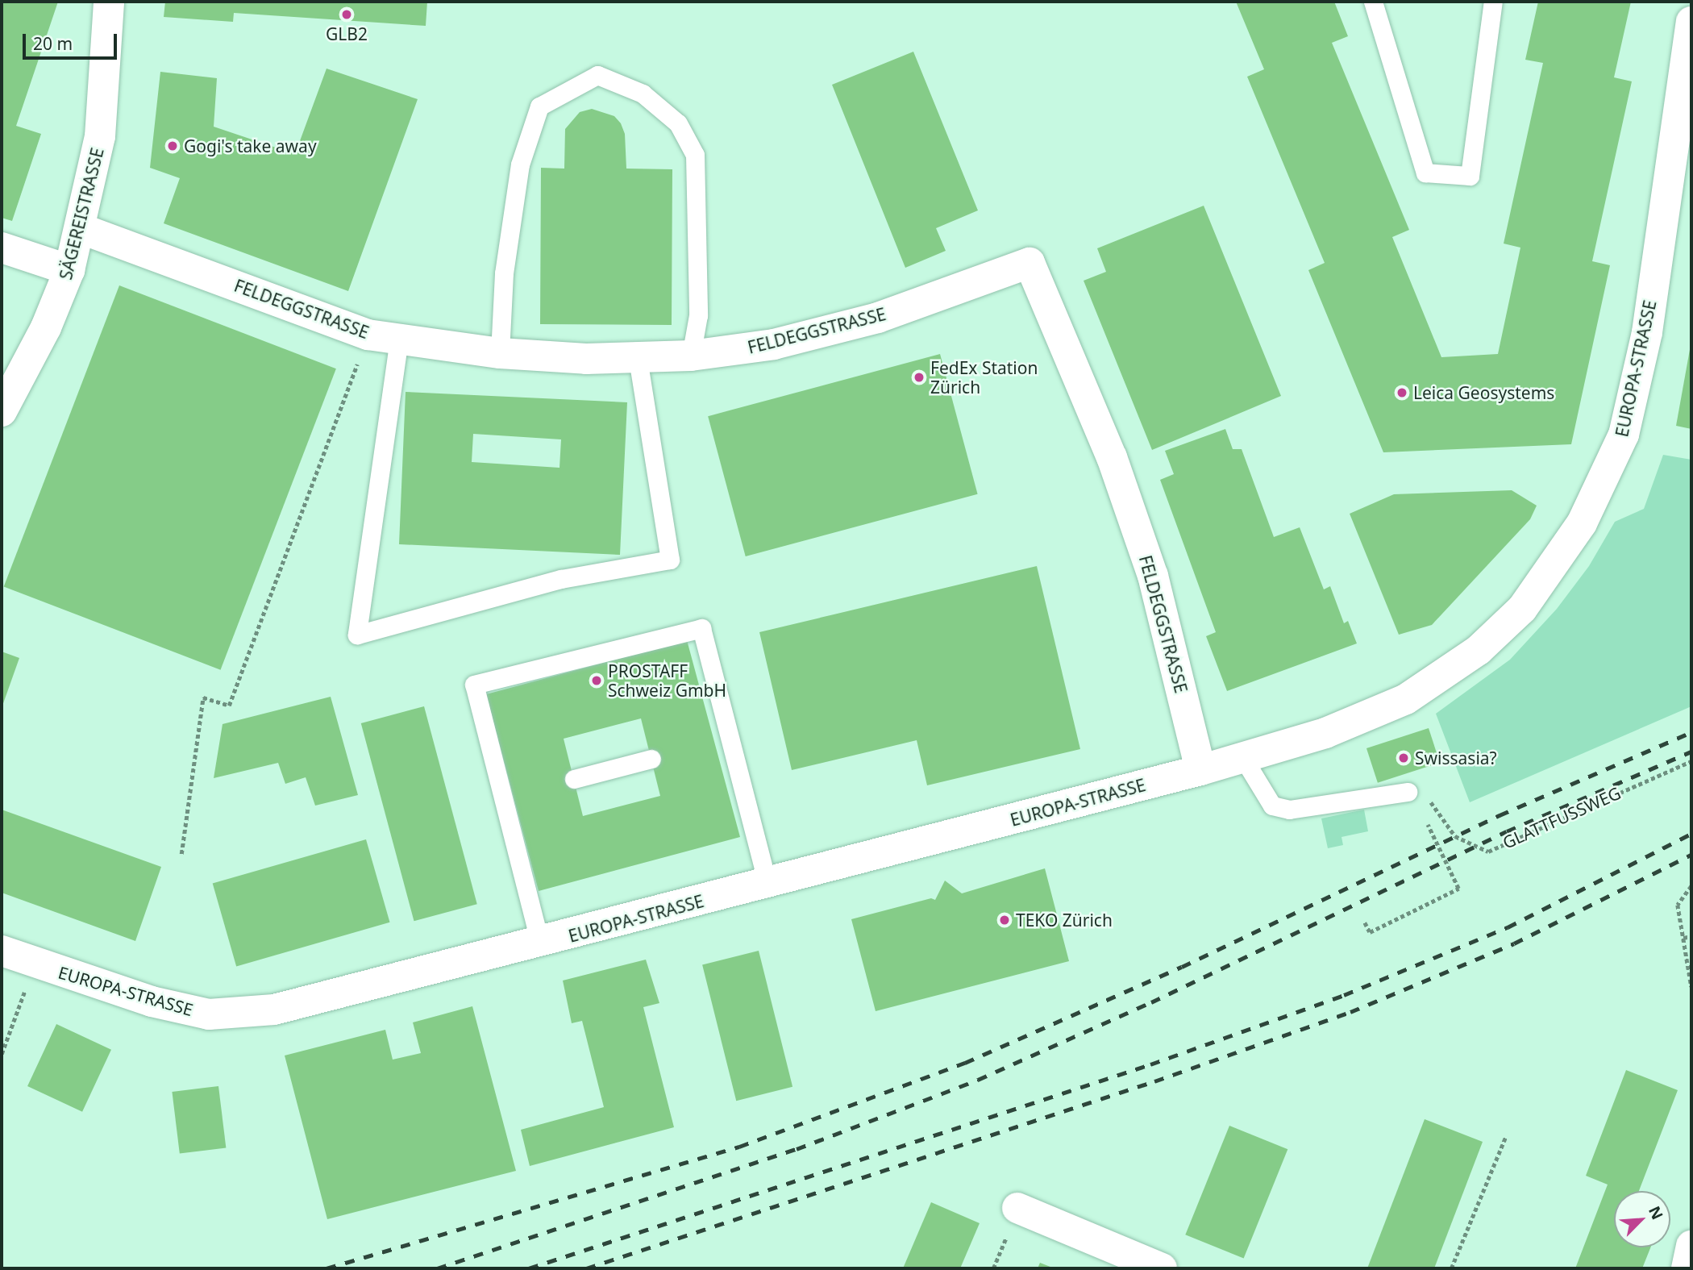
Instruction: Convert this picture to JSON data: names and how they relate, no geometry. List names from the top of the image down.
{
  "streets": {
    "street": ["SÄGEREISTRASSE", "FELDEGGSTRASSE", "EUROPA-STRASSE"],
    "path": ["GLATTFUSSWEG"]
  },
  "crossings": [
    ["SÄGEREISTRASSE", "FELDEGGSTRASSE"],
    ["FELDEGGSTRASSE", "EUROPA-STRASSE"]
  ],
  "places": [
    "GLB2",
    "Gogi's take away",
    "FedEx Station Zürich",
    "Leica Geosystems",
    "PROSTAFF Schweiz GmbH",
    "Swissasia?",
    "TEKO Zürich"
  ],
  "scale_bar": "20 m",
  "north": "top right"
}
